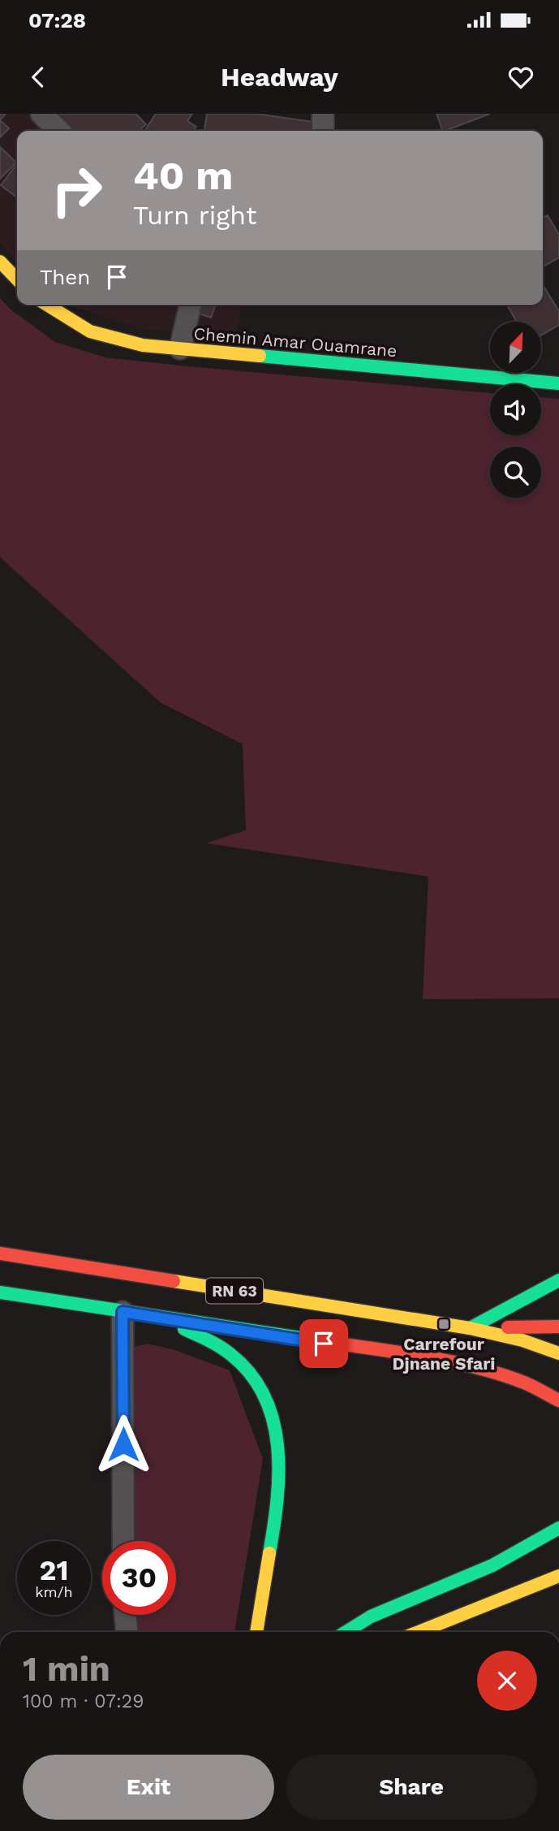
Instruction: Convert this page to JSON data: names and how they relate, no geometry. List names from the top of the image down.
{
  "streets": {
    "main road": ["Chemin Amar Ouamrane", "RN 63"]
  },
  "places": {
    "transit": ["Carrefour Djnane Sfari"]
  },
  "north": "top right",
  "page": {
    "status": "07:28",
    "header": "Headway",
    "turn": ["40 m", "Turn right"],
    "then": "Then",
    "speed": "21 km/h",
    "limit": "30",
    "heading": ["1 min", "100 m · 07:29"],
    "buttons": ["Exit", "Share"]
  }
}
